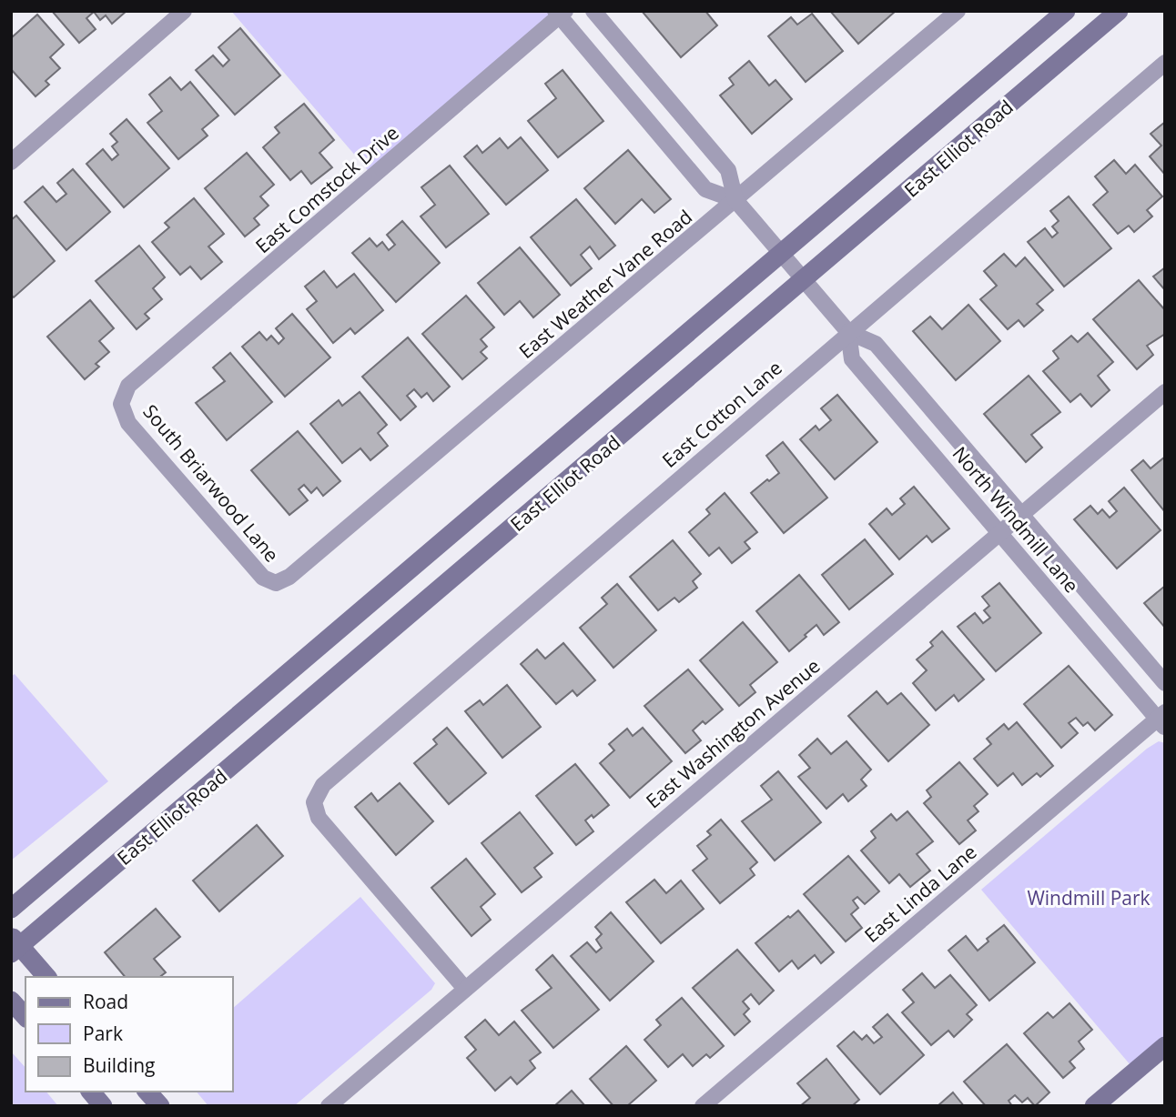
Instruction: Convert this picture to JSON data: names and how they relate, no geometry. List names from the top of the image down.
{
  "streets": {
    "main road": ["East Elliot Road"],
    "street": [
      "East Comstock Drive",
      "East Weather Vane Road",
      "East Cotton Lane",
      "South Briarwood Lane",
      "North Windmill Lane",
      "East Washington Avenue",
      "East Linda Lane"
    ]
  },
  "crossings": [
    ["East Elliot Road", "North Windmill Lane"],
    ["East Comstock Drive", "South Briarwood Lane"],
    ["East Weather Vane Road", "South Briarwood Lane"],
    ["East Weather Vane Road", "North Windmill Lane"],
    ["East Cotton Lane", "North Windmill Lane"],
    ["East Cotton Lane", "East Washington Avenue"],
    ["North Windmill Lane", "East Washington Avenue"],
    ["North Windmill Lane", "East Linda Lane"]
  ],
  "parks": ["Windmill Park"],
  "legend": ["Road", "Park", "Building"]
}
